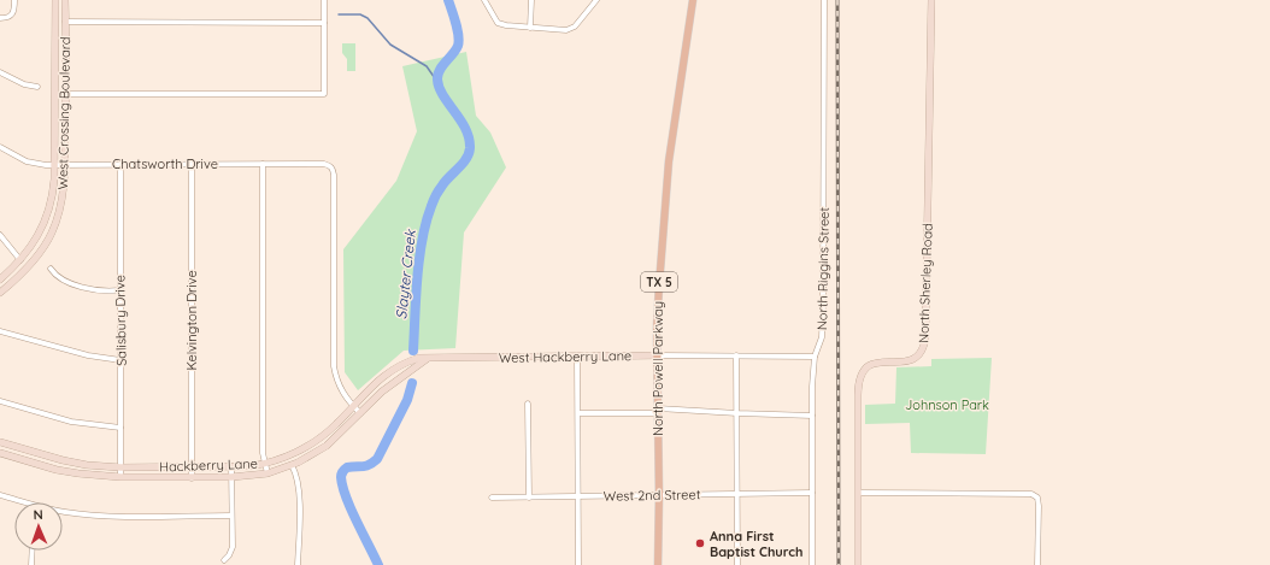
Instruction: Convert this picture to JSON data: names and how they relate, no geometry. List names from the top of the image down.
{
  "streets": {
    "main road": ["TX 5", "North Powell Parkway"],
    "street": [
      "West Crossing Boulevard",
      "Chatsworth Drive",
      "North Riggins Street",
      "North Sherley Road",
      "Salisbury Drive",
      "Kelvington Drive",
      "West Hackberry Lane",
      "Hackberry Lane",
      "West 2nd Street"
    ]
  },
  "crossings": [
    ["West Crossing Boulevard", "Chatsworth Drive"],
    ["Chatsworth Drive", "Salisbury Drive"],
    ["Chatsworth Drive", "Kelvington Drive"],
    ["Chatsworth Drive", "Hackberry Lane"],
    ["North Riggins Street", "West Hackberry Lane"],
    ["North Riggins Street", "West 2nd Street"],
    ["Salisbury Drive", "Hackberry Lane"],
    ["Kelvington Drive", "Hackberry Lane"],
    ["West Hackberry Lane", "North Powell Parkway"],
    ["West Hackberry Lane", "Hackberry Lane"],
    ["North Powell Parkway", "West 2nd Street"]
  ],
  "water": ["Slayter Creek"],
  "parks": ["Johnson Park"],
  "places": ["Anna First Baptist Church"],
  "north": "top"
}
